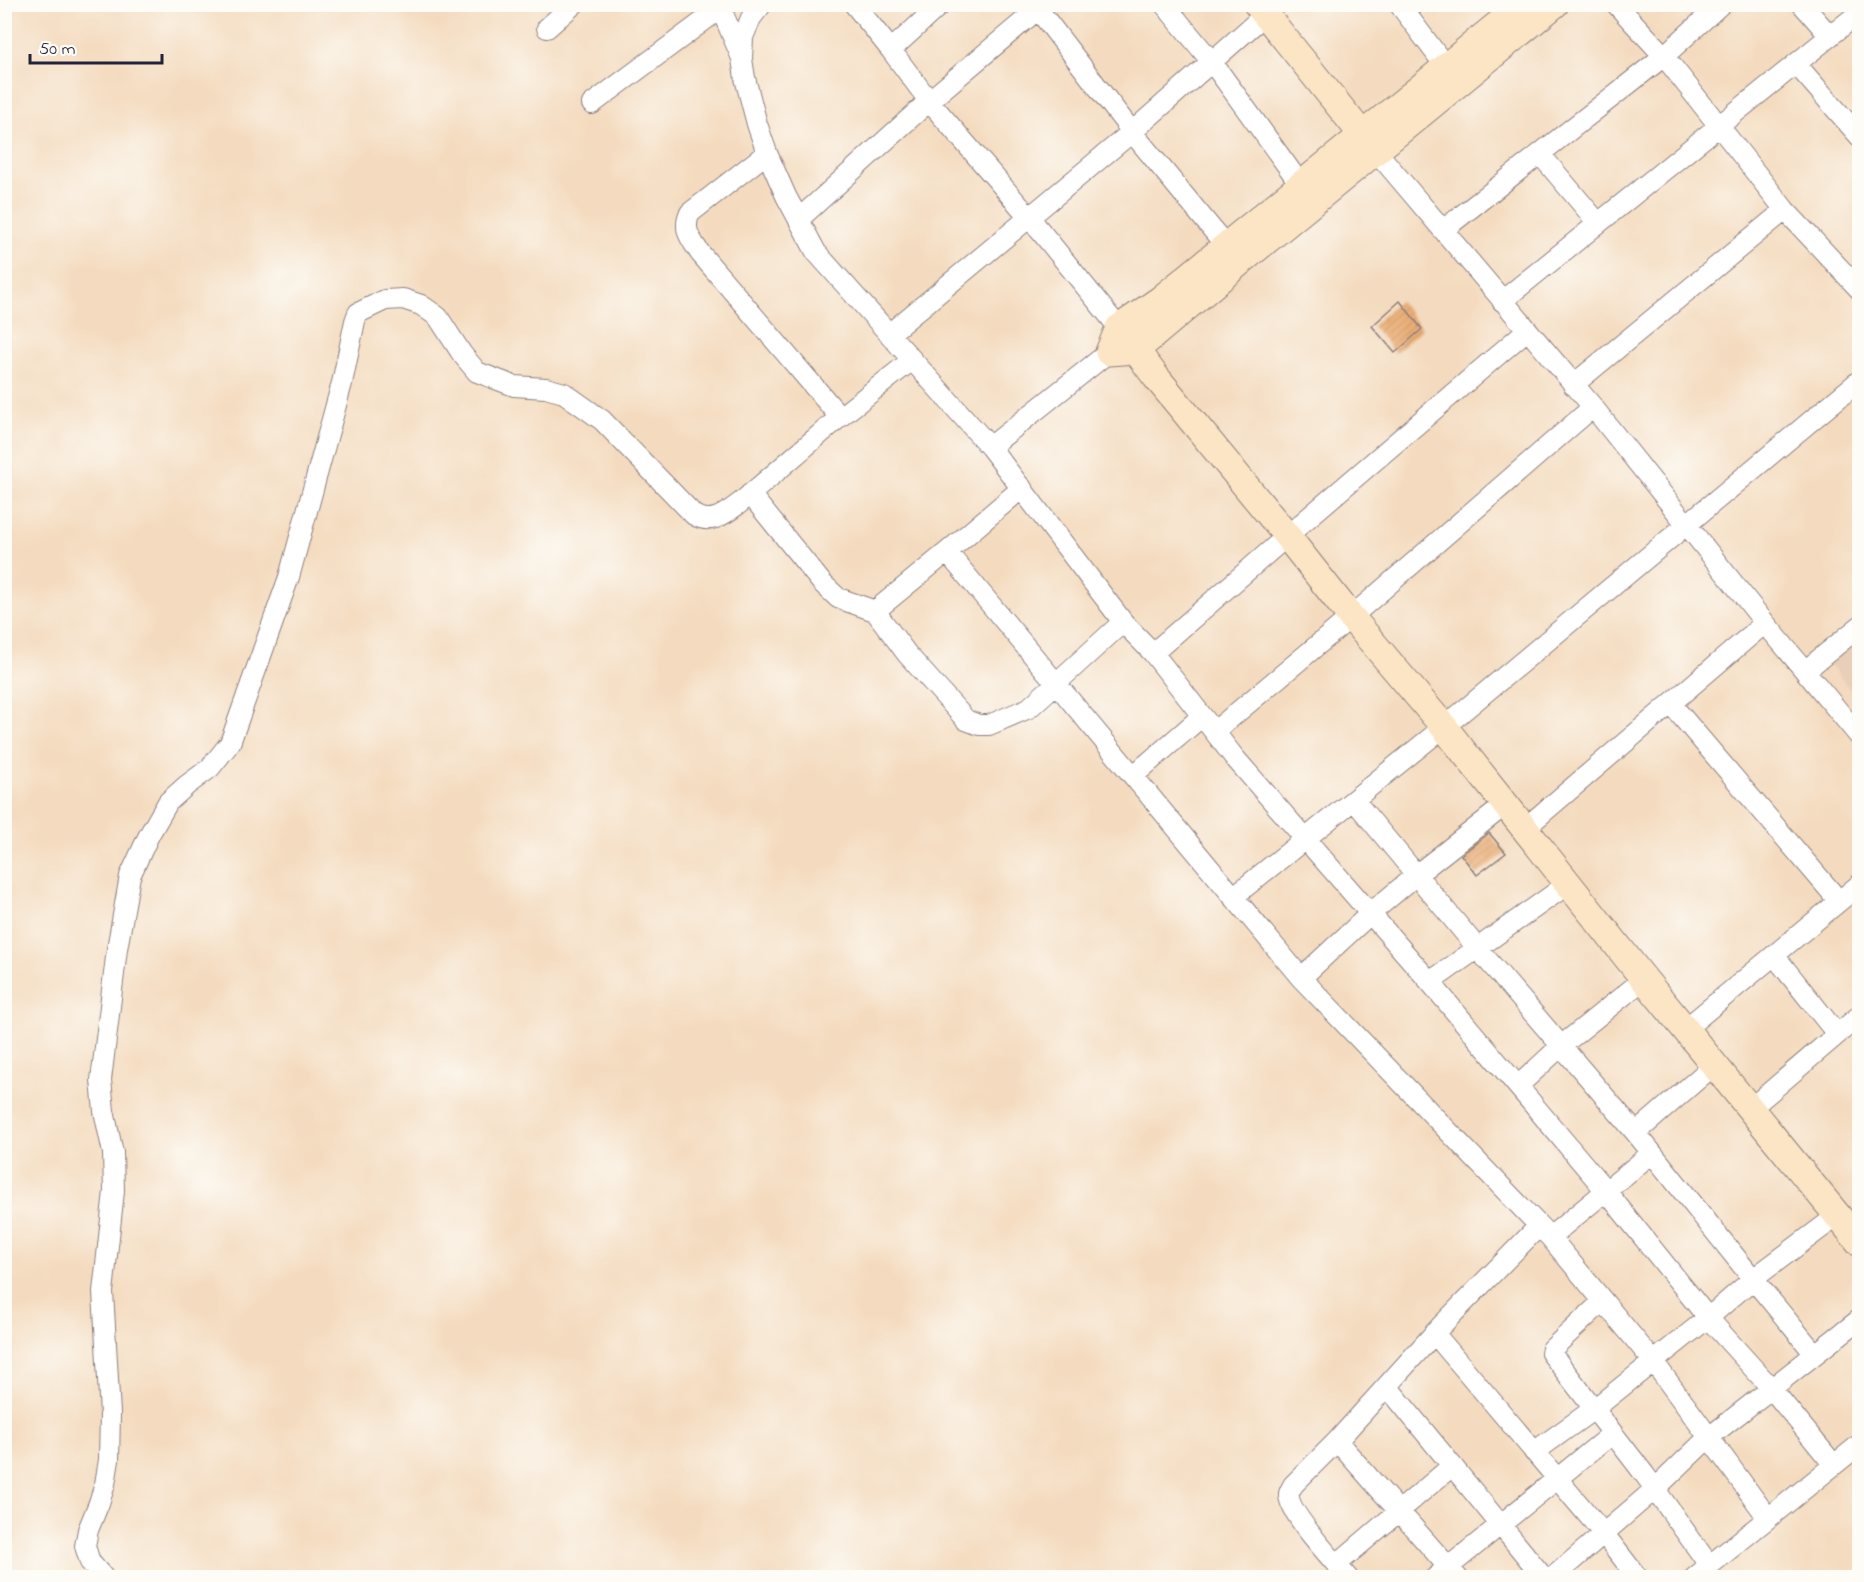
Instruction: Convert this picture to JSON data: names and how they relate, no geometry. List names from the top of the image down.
{
  "scale_bar": "50 m"
}
